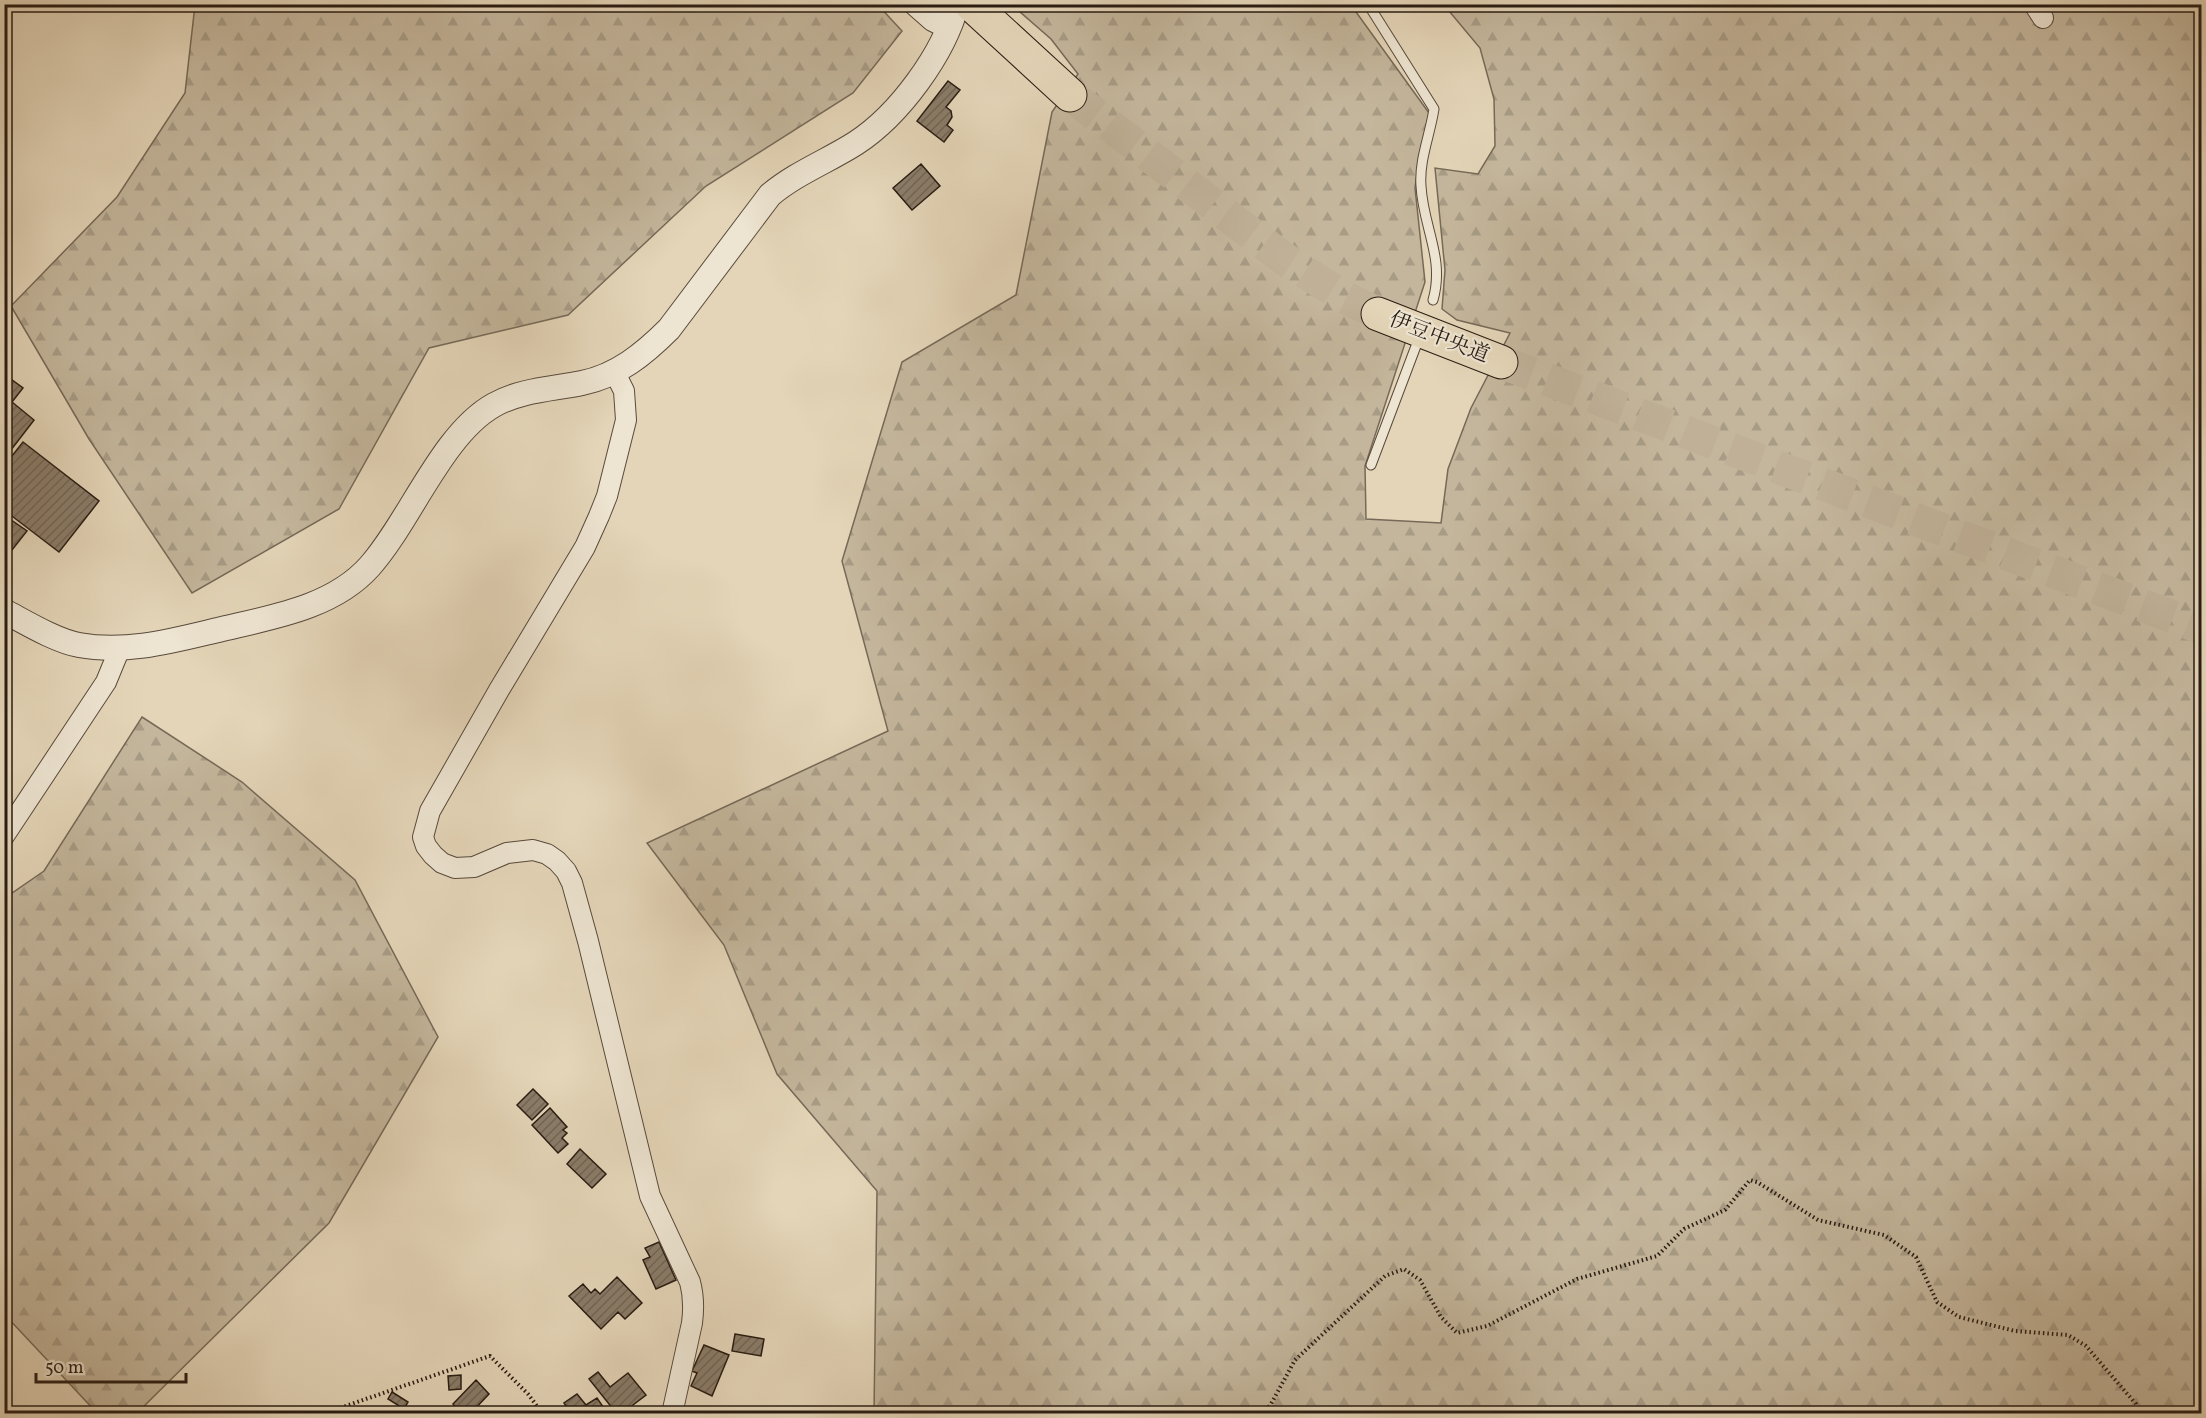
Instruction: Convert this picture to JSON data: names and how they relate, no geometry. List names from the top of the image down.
{
  "streets": {
    "highway": ["伊豆中央道"]
  },
  "scale_bar": "50 m"
}
